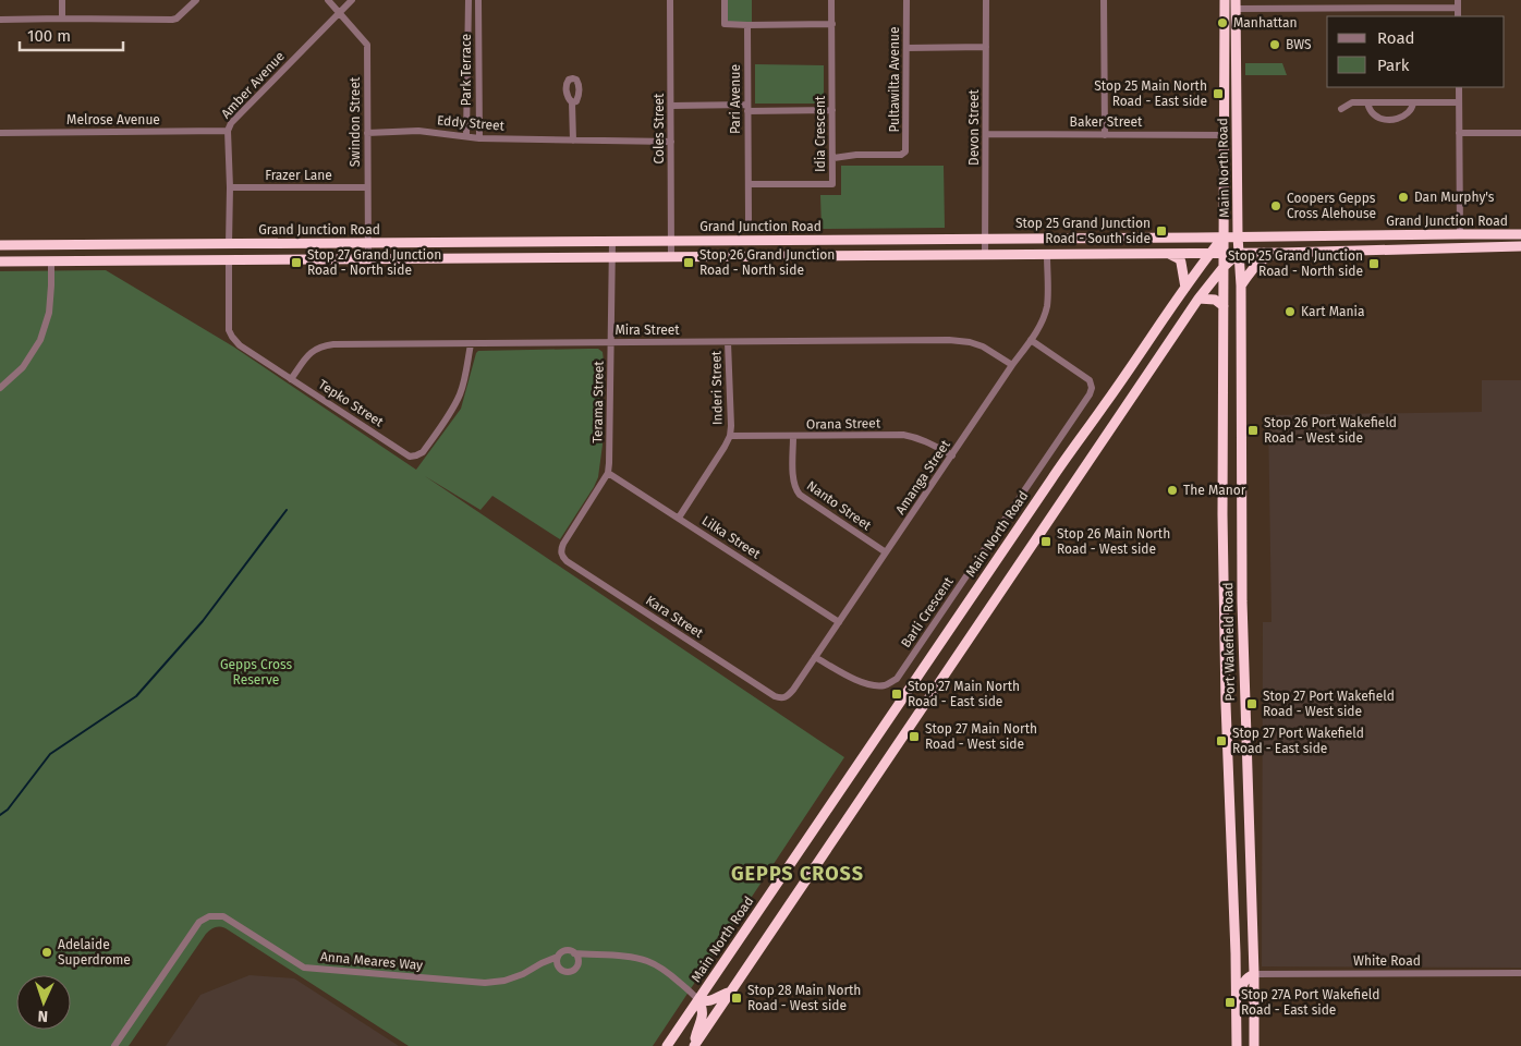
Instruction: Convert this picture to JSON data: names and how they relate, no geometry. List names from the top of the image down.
{
  "streets": {
    "highway": ["Main North Road", "Grand Junction Road", "Port Wakefield Road"],
    "street": [
      "Park Terrace",
      "Pultawilta Avenue",
      "Amber Avenue",
      "Pari Avenue",
      "Melrose Avenue",
      "Swindon Street",
      "Baker Street",
      "Eddy Street",
      "Devon Street",
      "Coles Street",
      "Idia Crescent",
      "Frazer Lane",
      "Mira Street",
      "Inderi Street",
      "Terama Street",
      "Tepko Street",
      "Orana Street",
      "Amanga Street",
      "Nanto Street",
      "Lilka Street",
      "Barli Crescent",
      "Kara Street",
      "Anna Meares Way",
      "White Road"
    ]
  },
  "crossings": [
    ["Park Terrace", "Eddy Street"],
    ["Pultawilta Avenue", "Idia Crescent"],
    ["Amber Avenue", "Melrose Avenue"],
    ["Amber Avenue", "Swindon Street"],
    ["Amber Avenue", "Frazer Lane"],
    ["Amber Avenue", "Grand Junction Road"],
    ["Pari Avenue", "Idia Crescent"],
    ["Swindon Street", "Eddy Street"],
    ["Swindon Street", "Frazer Lane"],
    ["Swindon Street", "Grand Junction Road"],
    ["Baker Street", "Devon Street"],
    ["Baker Street", "Main North Road"],
    ["Eddy Street", "Coles Street"],
    ["Devon Street", "Grand Junction Road"],
    ["Coles Street", "Grand Junction Road"],
    ["Main North Road", "Grand Junction Road"],
    ["Main North Road", "Port Wakefield Road"],
    ["Grand Junction Road", "Terama Street"],
    ["Grand Junction Road", "Tepko Street"],
    ["Grand Junction Road", "Amanga Street"],
    ["Grand Junction Road", "Port Wakefield Road"],
    ["Mira Street", "Inderi Street"],
    ["Mira Street", "Terama Street"],
    ["Mira Street", "Tepko Street"],
    ["Mira Street", "Amanga Street"],
    ["Inderi Street", "Orana Street"],
    ["Inderi Street", "Lilka Street"],
    ["Terama Street", "Lilka Street"],
    ["Terama Street", "Kara Street"],
    ["Orana Street", "Amanga Street"],
    ["Orana Street", "Nanto Street"],
    ["Amanga Street", "Nanto Street"],
    ["Amanga Street", "Lilka Street"],
    ["Amanga Street", "Barli Crescent"],
    ["Amanga Street", "Kara Street"],
    ["Lilka Street", "Kara Street"],
    ["Port Wakefield Road", "White Road"]
  ],
  "districts": ["GEPPS CROSS"],
  "parks": ["Gepps Cross Reserve"],
  "places": {
    "other": [
      "Manhattan",
      "BWS",
      "Dan Murphy's",
      "Coopers Gepps Cross Alehouse",
      "Kart Mania",
      "The Manor",
      "Adelaide Superdrome"
    ],
    "transit": [
      "Stop 25 Main North Road - East side",
      "Stop 25 Grand Junction Road - South side",
      "Stop 27 Grand Junction Road - North side",
      "Stop 26 Grand Junction Road - North side",
      "Stop 25 Grand Junction Road - North side",
      "Stop 26 Port Wakefield Road - West side",
      "Stop 26 Main North Road - West side",
      "Stop 27 Main North Road - East side",
      "Stop 27 Port Wakefield Road - West side",
      "Stop 27 Main North Road - West side",
      "Stop 27 Port Wakefield Road - East side",
      "Stop 28 Main North Road - West side",
      "Stop 27A Port Wakefield Road - East side"
    ]
  },
  "legend": ["Road", "Park"],
  "scale_bar": "100 m",
  "north": "bottom"
}
